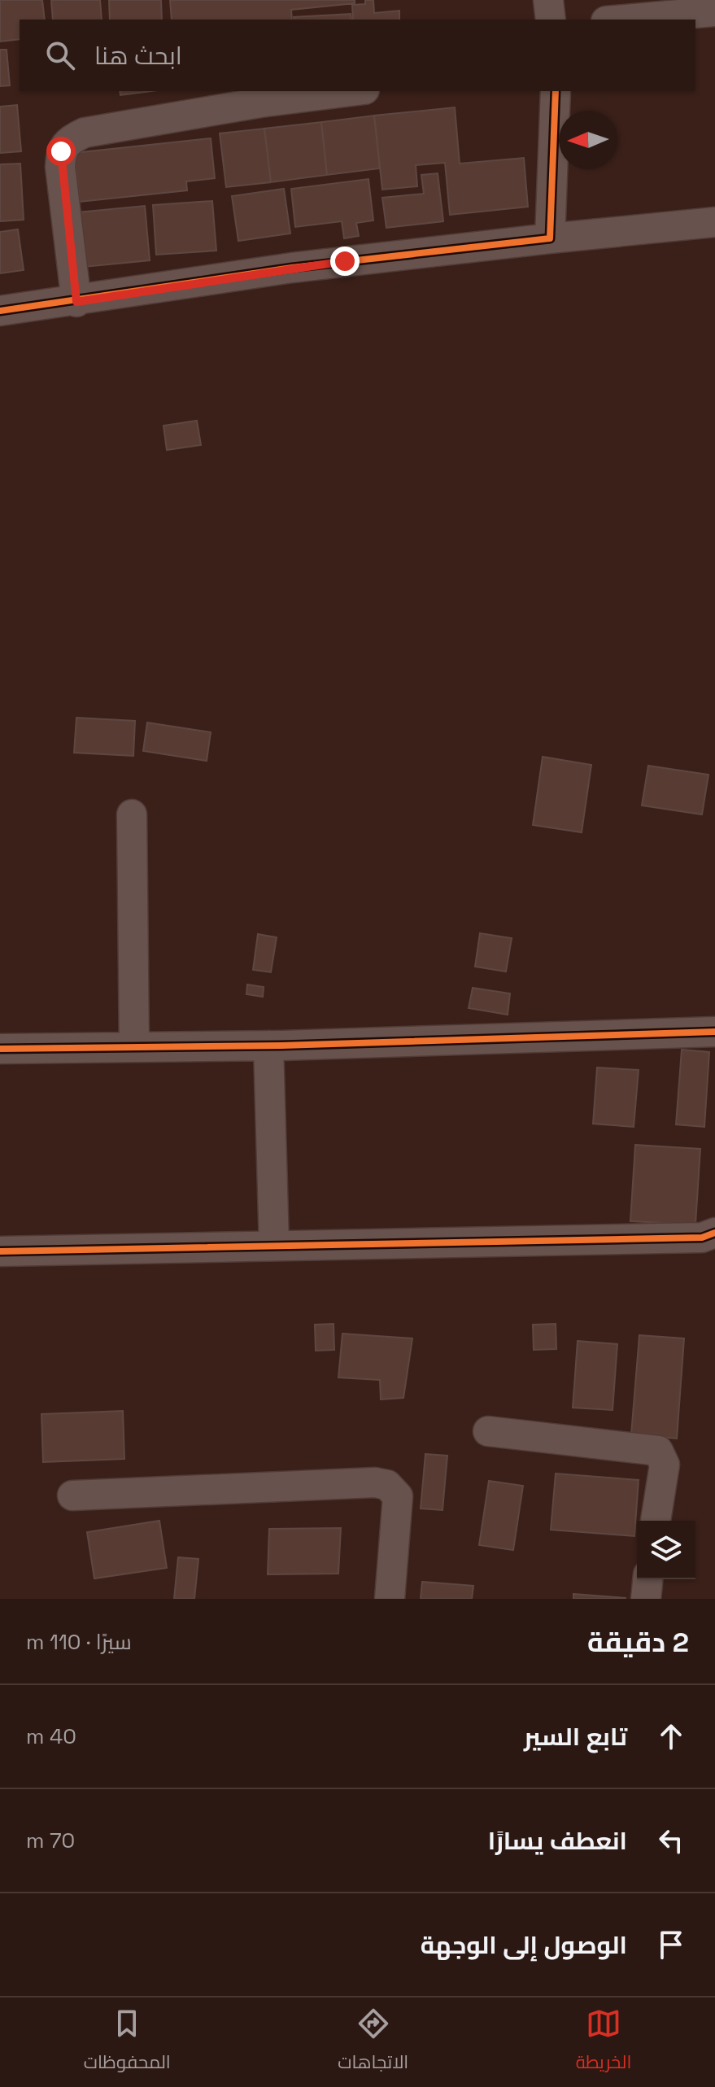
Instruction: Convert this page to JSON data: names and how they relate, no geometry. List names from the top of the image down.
{
  "north": "left",
  "page": {
    "search": "ابحث هنا",
    "heading": ["2 دقيقة", "سيرًا · 110 m"],
    "list": [
      ["تابع السير", "40 m"],
      ["انعطف يسارًا", "70 m"],
      "الوصول إلى الوجهة"
    ],
    "nav": ["الخريطة", "الاتجاهات", "المحفوظات"]
  }
}
